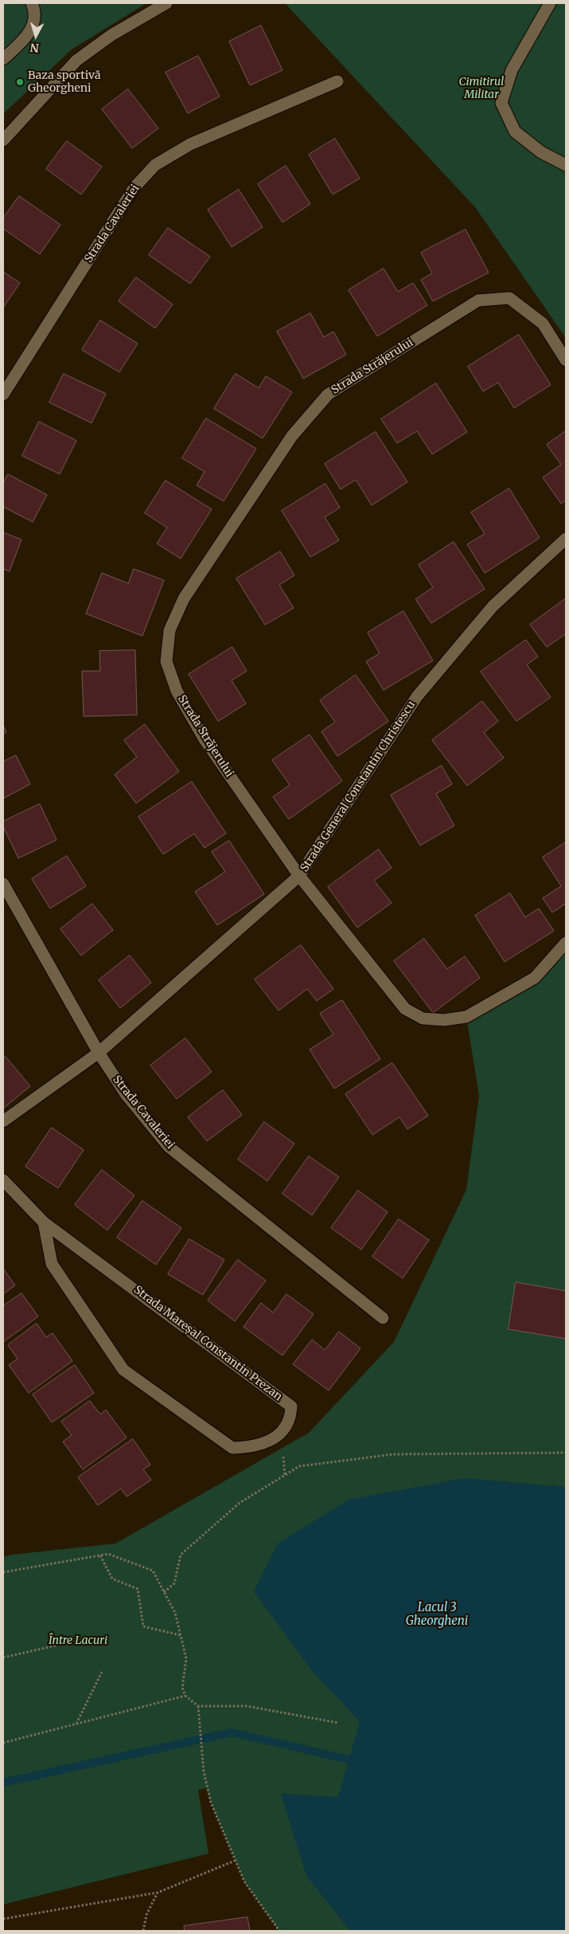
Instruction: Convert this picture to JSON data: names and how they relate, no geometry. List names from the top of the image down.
{
  "streets": {
    "street": [
      "Strada Cavaleriei",
      "Strada Străjerului",
      "Strada General Constantin Christescu",
      "Strada Mareșal Constantin Prezan"
    ]
  },
  "crossings": [
    ["Strada Cavaleriei", "Strada General Constantin Christescu"],
    ["Strada Străjerului", "Strada General Constantin Christescu"]
  ],
  "water": ["Lacul 3 Gheorgheni"],
  "parks": ["Cimitirul Militar", "Între Lacuri"],
  "places": ["Baza sportivă Gheorgheni"],
  "north": "bottom"
}
